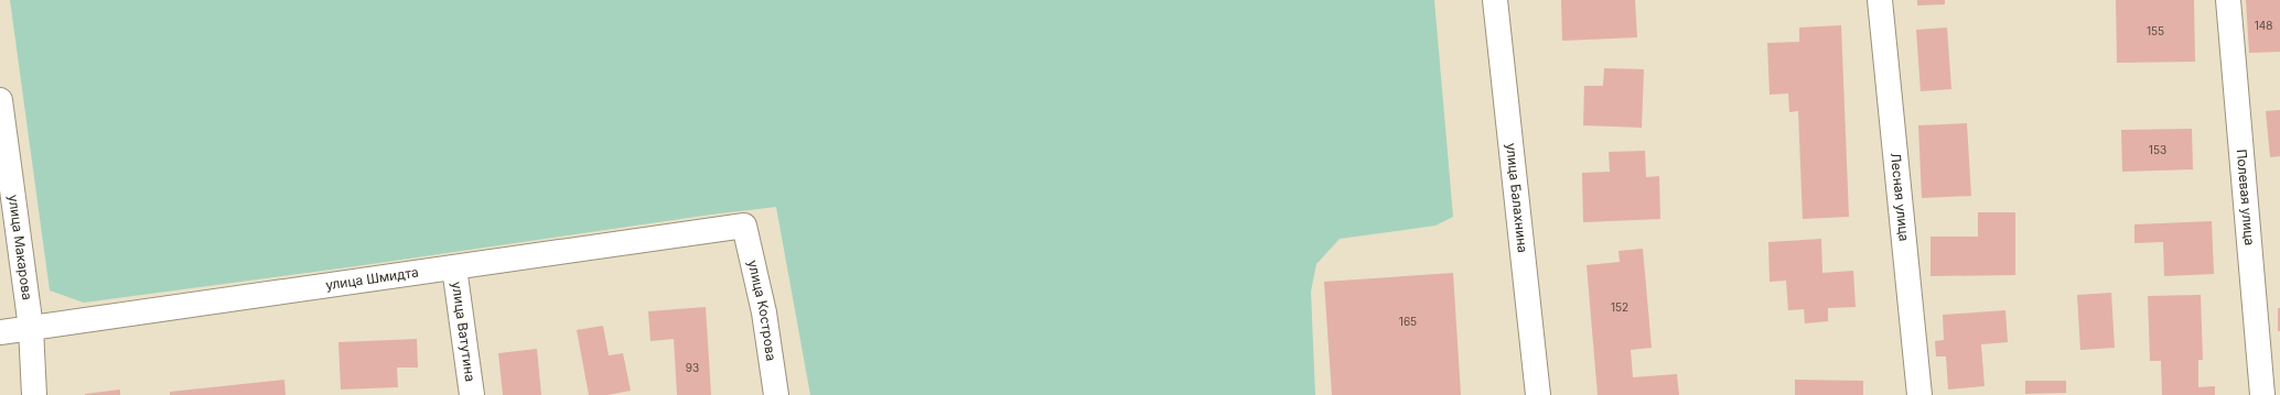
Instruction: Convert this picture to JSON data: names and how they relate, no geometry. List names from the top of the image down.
{
  "streets": {
    "street": [
      "улица Балахнина",
      "Лесная улица",
      "Полевая улица",
      "улица Макарова",
      "улица Шмидта",
      "улица Кострова",
      "улица Ватутина"
    ]
  },
  "crossings": [
    ["улица Макарова", "улица Шмидта"],
    ["улица Шмидта", "улица Кострова"],
    ["улица Шмидта", "улица Ватутина"]
  ],
  "house_numbers": [
    "148",
    "155",
    "153",
    "152",
    "165",
    "93"
  ]
}
